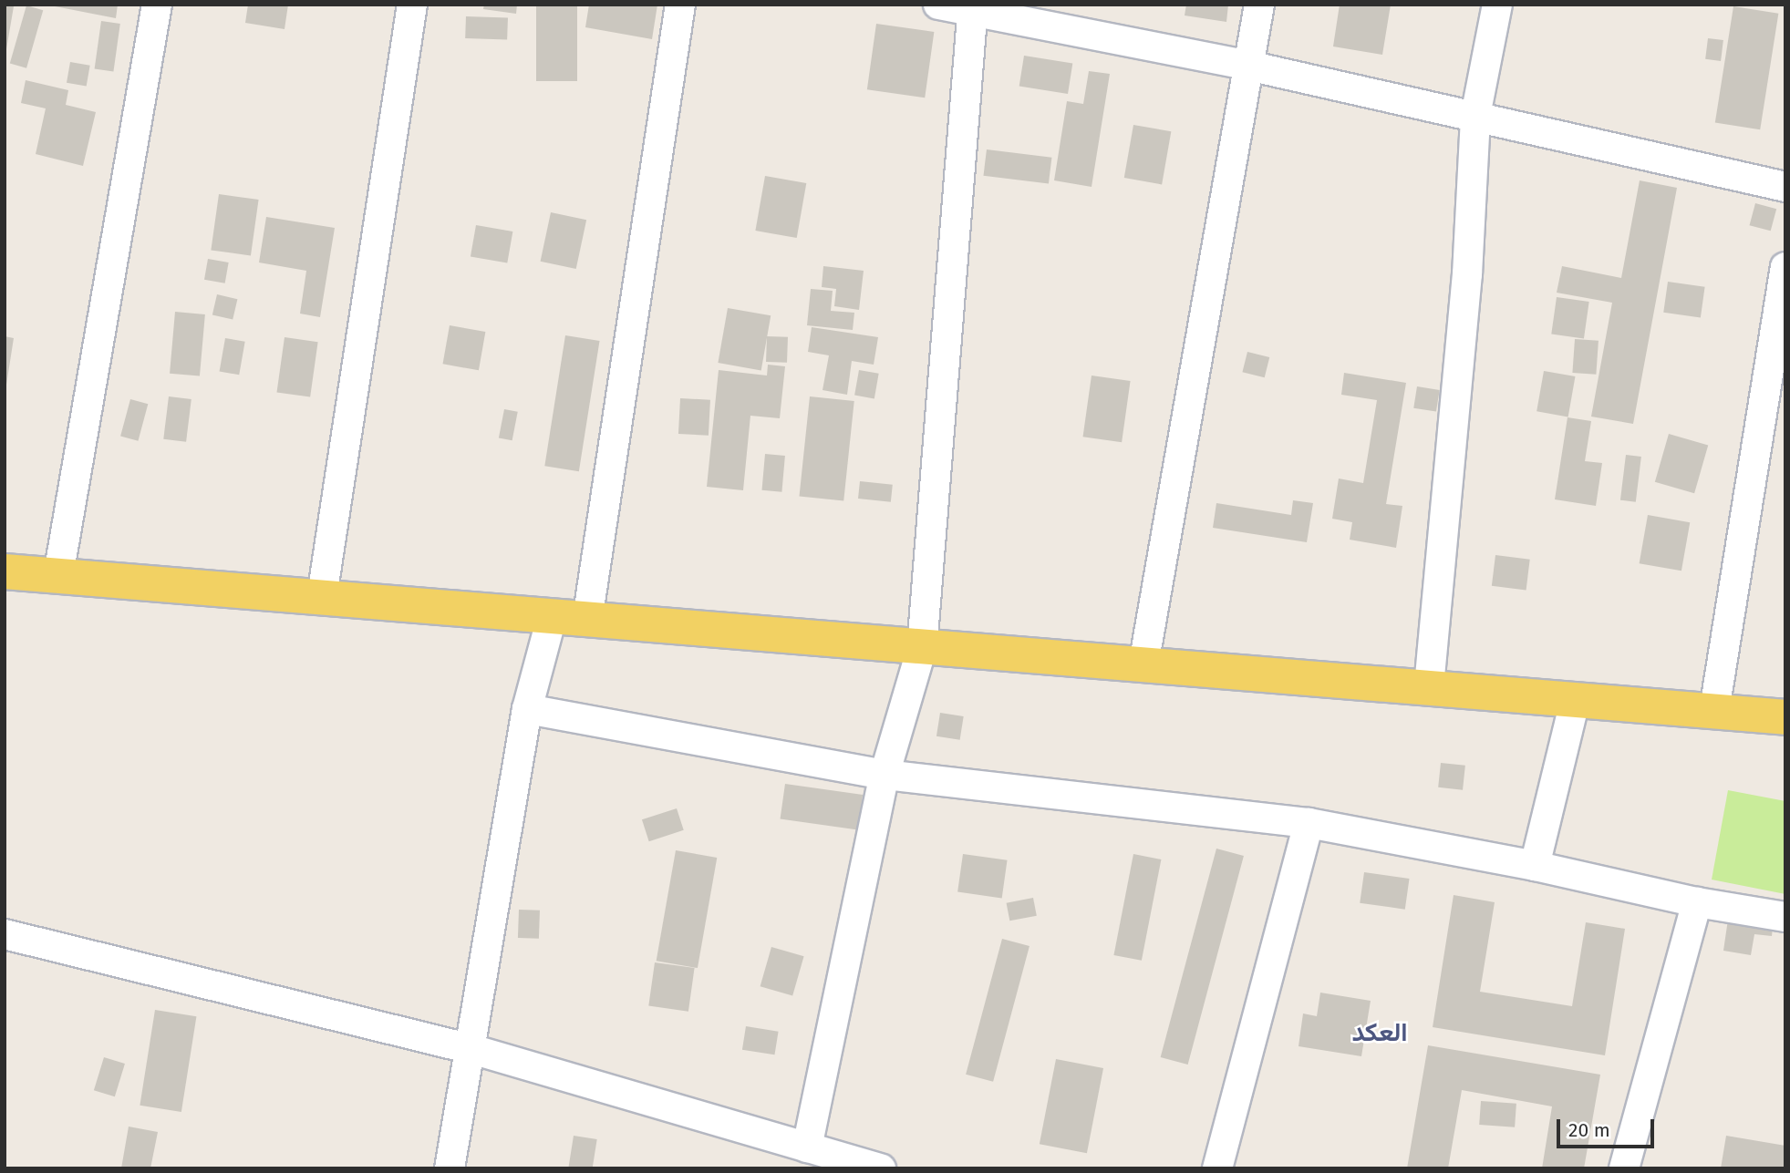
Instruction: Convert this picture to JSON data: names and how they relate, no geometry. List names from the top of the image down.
{
  "districts": ["العكد"],
  "scale_bar": "20 m"
}
